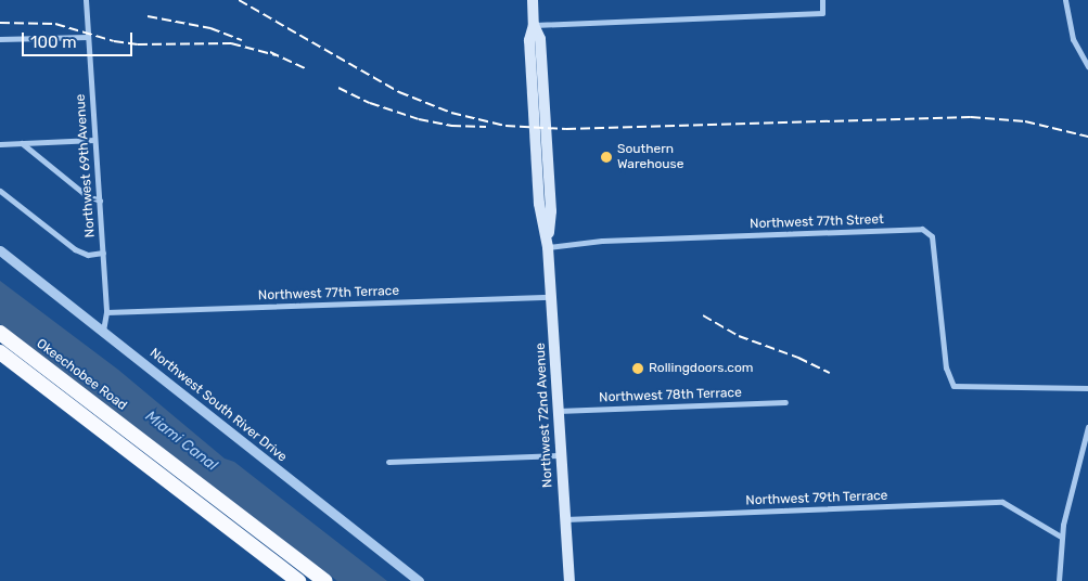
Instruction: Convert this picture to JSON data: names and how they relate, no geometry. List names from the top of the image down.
{
  "streets": {
    "highway": ["Okeechobee Road"],
    "main road": ["Northwest 72nd Avenue"],
    "street": [
      "Northwest 69th Avenue",
      "Northwest 77th Street",
      "Northwest 77th Terrace",
      "Northwest 78th Terrace",
      "Northwest South River Drive",
      "Northwest 79th Terrace"
    ]
  },
  "crossings": [
    ["Northwest 69th Avenue", "Northwest 77th Terrace"],
    ["Northwest 69th Avenue", "Northwest South River Drive"],
    ["Northwest 77th Street", "Northwest 72nd Avenue"],
    ["Northwest 77th Terrace", "Northwest 72nd Avenue"],
    ["Northwest 78th Terrace", "Northwest 72nd Avenue"],
    ["Northwest 72nd Avenue", "Northwest 79th Terrace"]
  ],
  "water": ["Miami Canal"],
  "places": ["Southern Warehouse", "Rollingdoors.com"],
  "scale_bar": "100 m"
}
